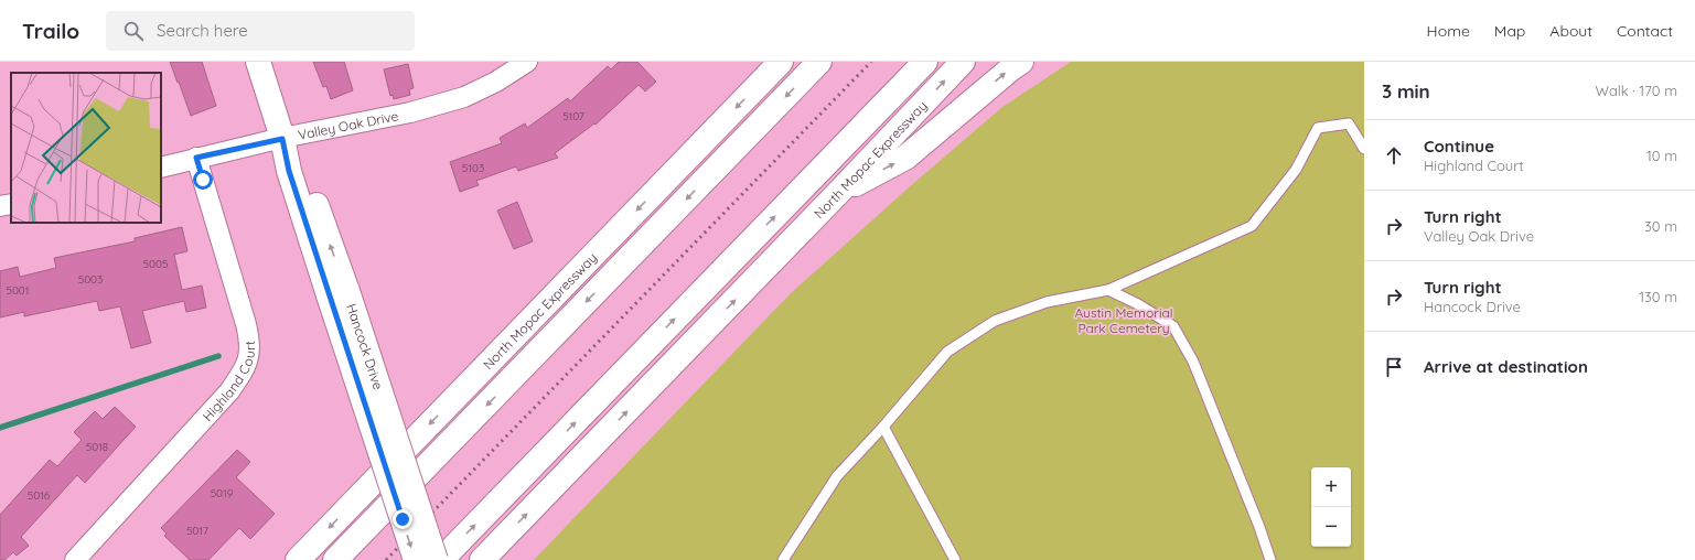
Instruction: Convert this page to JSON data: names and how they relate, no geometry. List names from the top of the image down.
{
  "streets": {
    "main road": ["North Mopac Expressway", "Hancock Drive"],
    "street": ["Valley Oak Drive", "Highland Court"]
  },
  "crossings": [
    ["Valley Oak Drive", "Hancock Drive"],
    ["Valley Oak Drive", "Highland Court"]
  ],
  "parks": ["Austin Memorial Park Cemetery"],
  "house_numbers": [
    "5107",
    "5103",
    "5005",
    "5003",
    "5001",
    "5018",
    "5019",
    "5016",
    "5017"
  ],
  "page": {
    "header": "Trailo",
    "search": "Search here",
    "nav": [
      "Home",
      "Map",
      "About",
      "Contact"
    ],
    "heading": ["3 min", "Walk · 170 m"],
    "list": [
      ["Continue", "Highland Court", "10 m"],
      ["Turn right", "Valley Oak Drive", "30 m"],
      ["Turn right", "Hancock Drive", "130 m"],
      "Arrive at destination"
    ],
    "map_buttons": ["+", "−"]
  }
}
